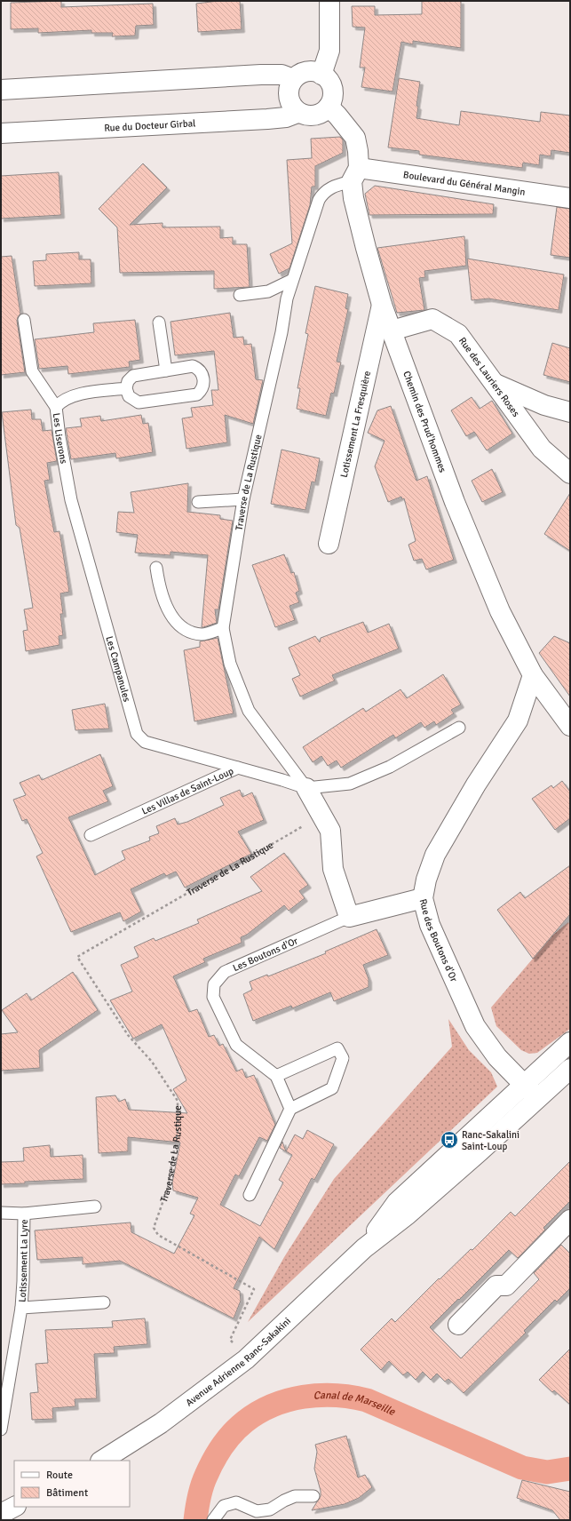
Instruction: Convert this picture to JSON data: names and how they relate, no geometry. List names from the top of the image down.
{
  "streets": {
    "street": [
      "Rue du Docteur Girbal",
      "Boulevard du Général Mangin",
      "Rue des Lauriers Roses",
      "Chemin des Prud'hommes",
      "Lotissement La Fresquière",
      "Rue des Boutons d'Or",
      "Avenue Adrienne Ranc-Sakakini"
    ],
    "lane": [
      "Les Liserons",
      "Traverse de La Rustique",
      "Les Campanules",
      "Les Villas de Saint-Loup",
      "Les Boutons d'Or",
      "Lotissement La Lyre"
    ]
  },
  "crossings": [
    ["Rue du Docteur Girbal", "Chemin des Prud'hommes"],
    ["Boulevard du Général Mangin", "Chemin des Prud'hommes"],
    ["Boulevard du Général Mangin", "Traverse de La Rustique"],
    ["Rue des Lauriers Roses", "Chemin des Prud'hommes"],
    ["Chemin des Prud'hommes", "Lotissement La Fresquière"],
    ["Chemin des Prud'hommes", "Traverse de La Rustique"],
    ["Chemin des Prud'hommes", "Rue des Boutons d'Or"],
    ["Les Liserons", "Les Campanules"],
    ["Traverse de La Rustique", "Les Villas de Saint-Loup"],
    ["Traverse de La Rustique", "Avenue Adrienne Ranc-Sakakini"],
    ["Les Campanules", "Les Villas de Saint-Loup"],
    ["Rue des Boutons d'Or", "Avenue Adrienne Ranc-Sakakini"]
  ],
  "water": ["Canal de Marseille"],
  "places": {
    "bus stop": ["Ranc-Sakalini Saint-Loup"]
  },
  "legend": ["Route", "Bâtiment"]
}
